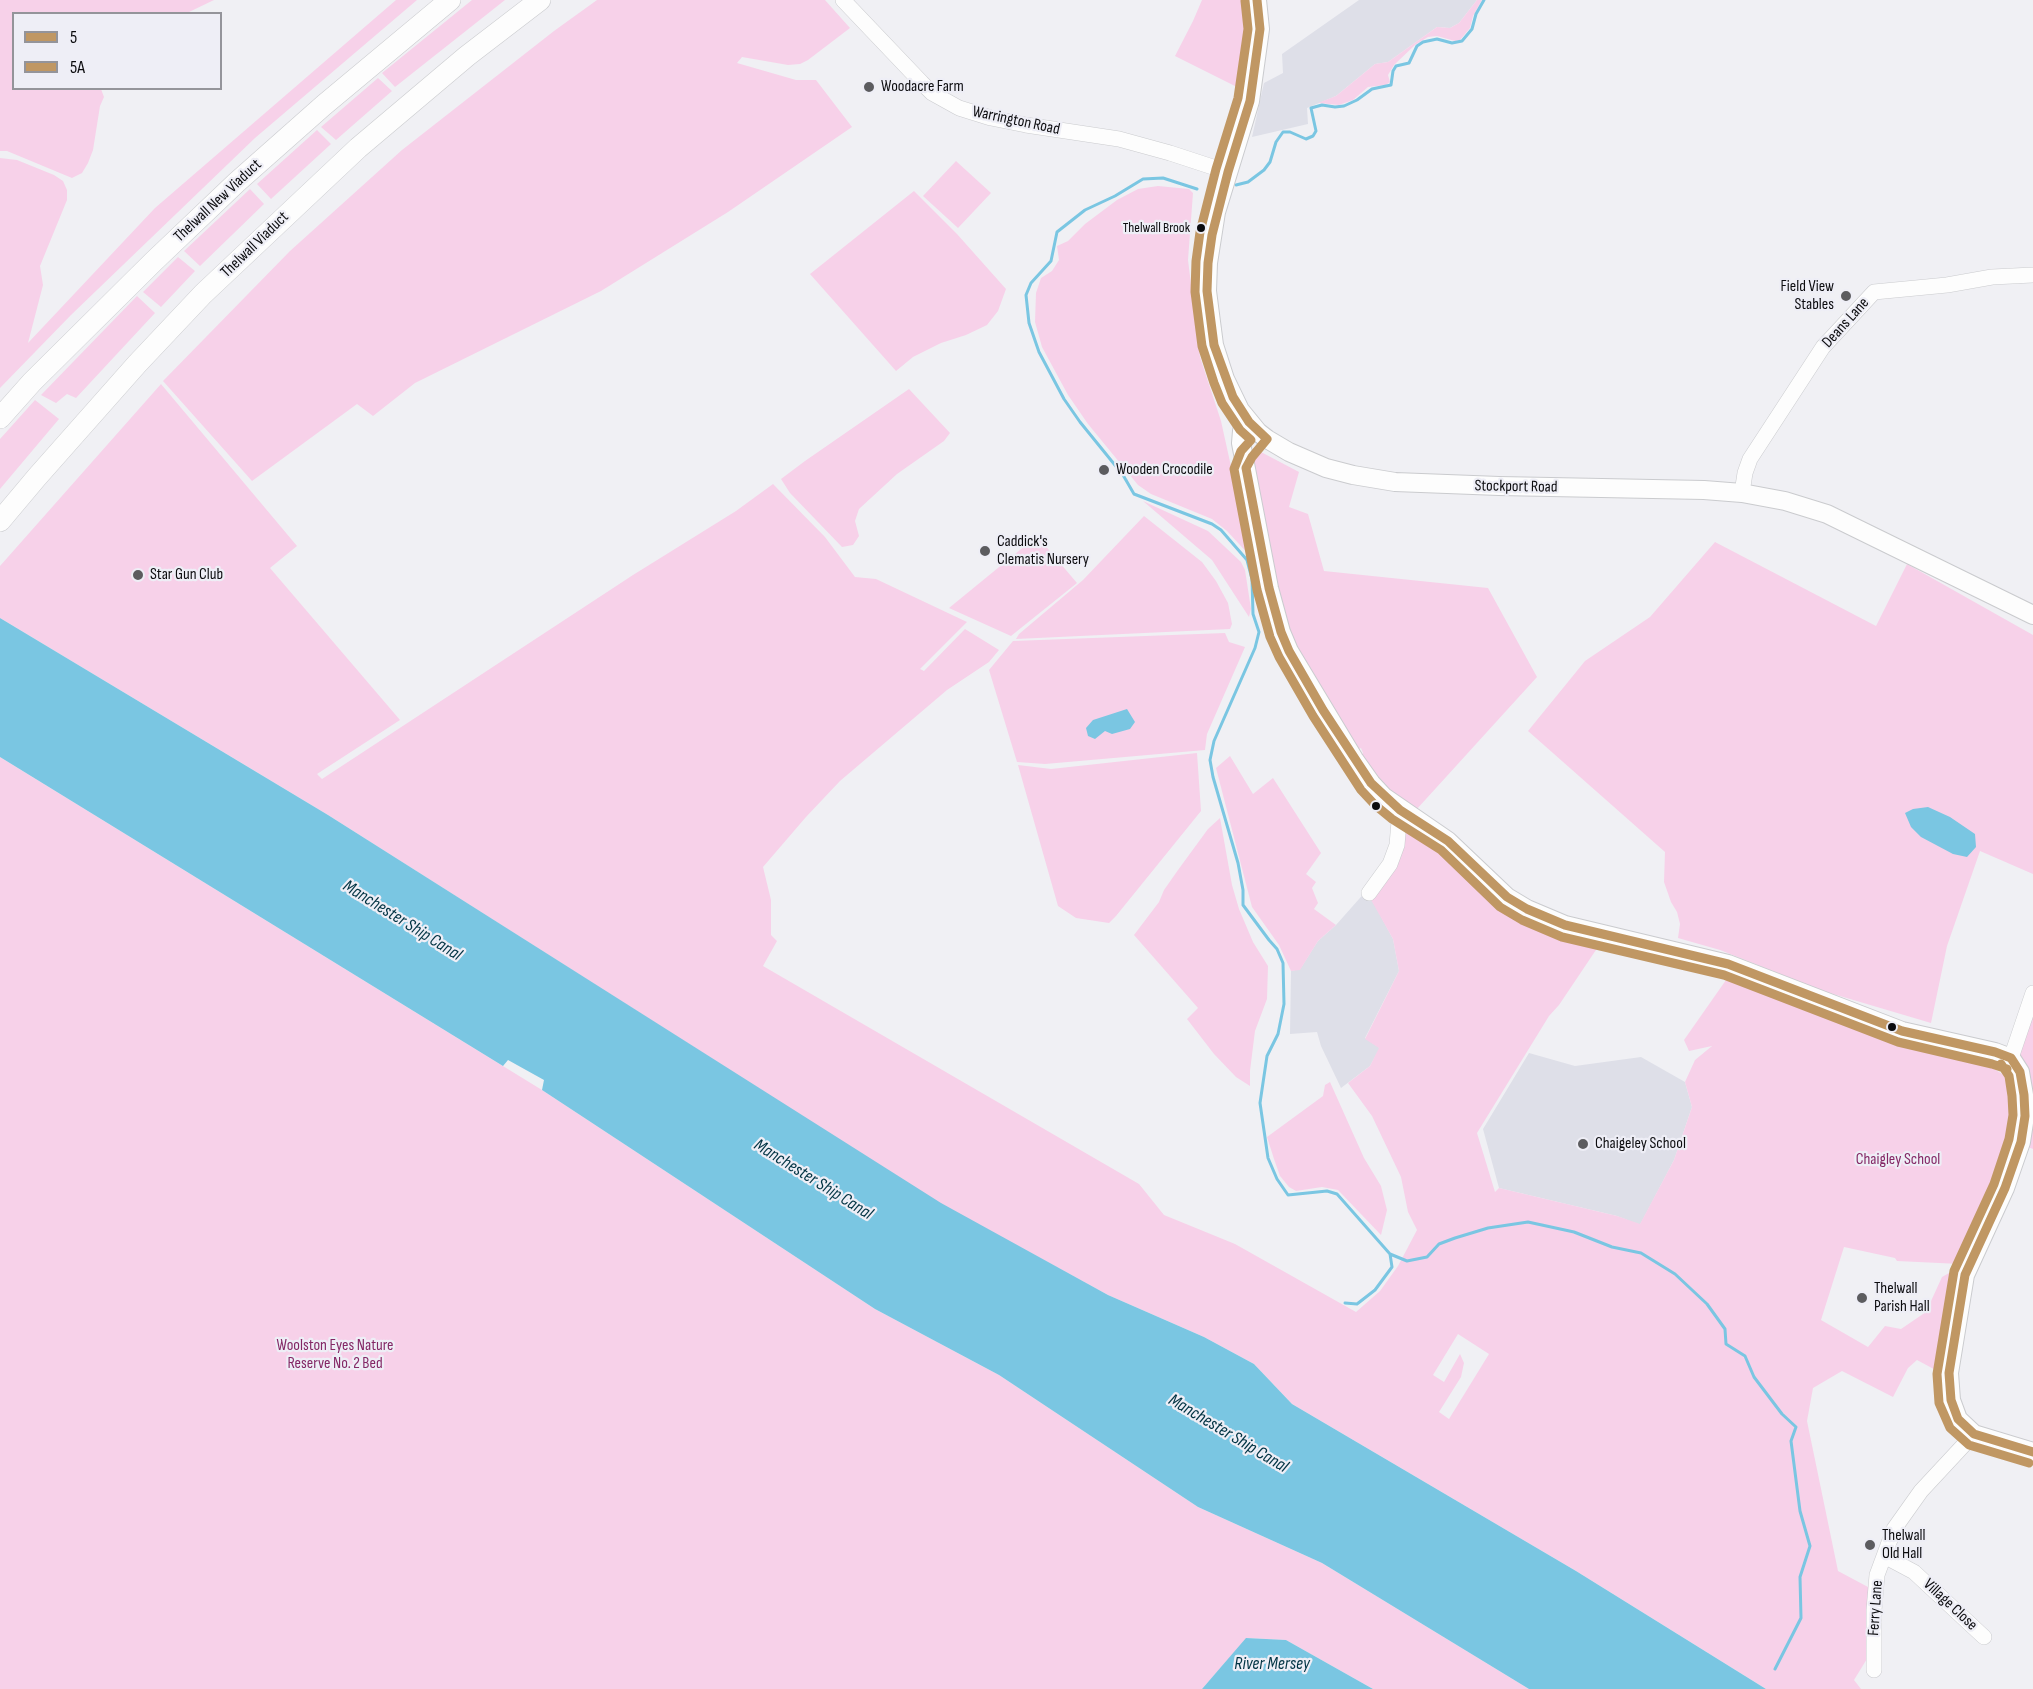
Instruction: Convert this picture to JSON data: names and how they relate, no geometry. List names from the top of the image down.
{
  "streets": {
    "highway": ["Thelwall New Viaduct", "Thelwall Viaduct"],
    "main road": ["Stockport Road"],
    "street": [
      "Warrington Road",
      "Deans Lane",
      "Village Close",
      "Ferry Lane"
    ]
  },
  "crossings": [
    ["Warrington Road", "Stockport Road"],
    ["Deans Lane", "Stockport Road"],
    ["Village Close", "Ferry Lane"]
  ],
  "water": ["Manchester Ship Canal", "River Mersey"],
  "parks": ["Chaigley School", "Woolston Eyes Nature Reserve No. 2 Bed"],
  "places": [
    "Woodacre Farm",
    "Thelwall Brook",
    "Field View Stables",
    "Wooden Crocodile",
    "Caddick's Clematis Nursery",
    "Star Gun Club",
    "Chaigeley School",
    "Thelwall Parish Hall",
    "Thelwall Old Hall"
  ],
  "lines": ["transit line 5", "transit line 5A"],
  "legend": ["5", "5A"]
}
